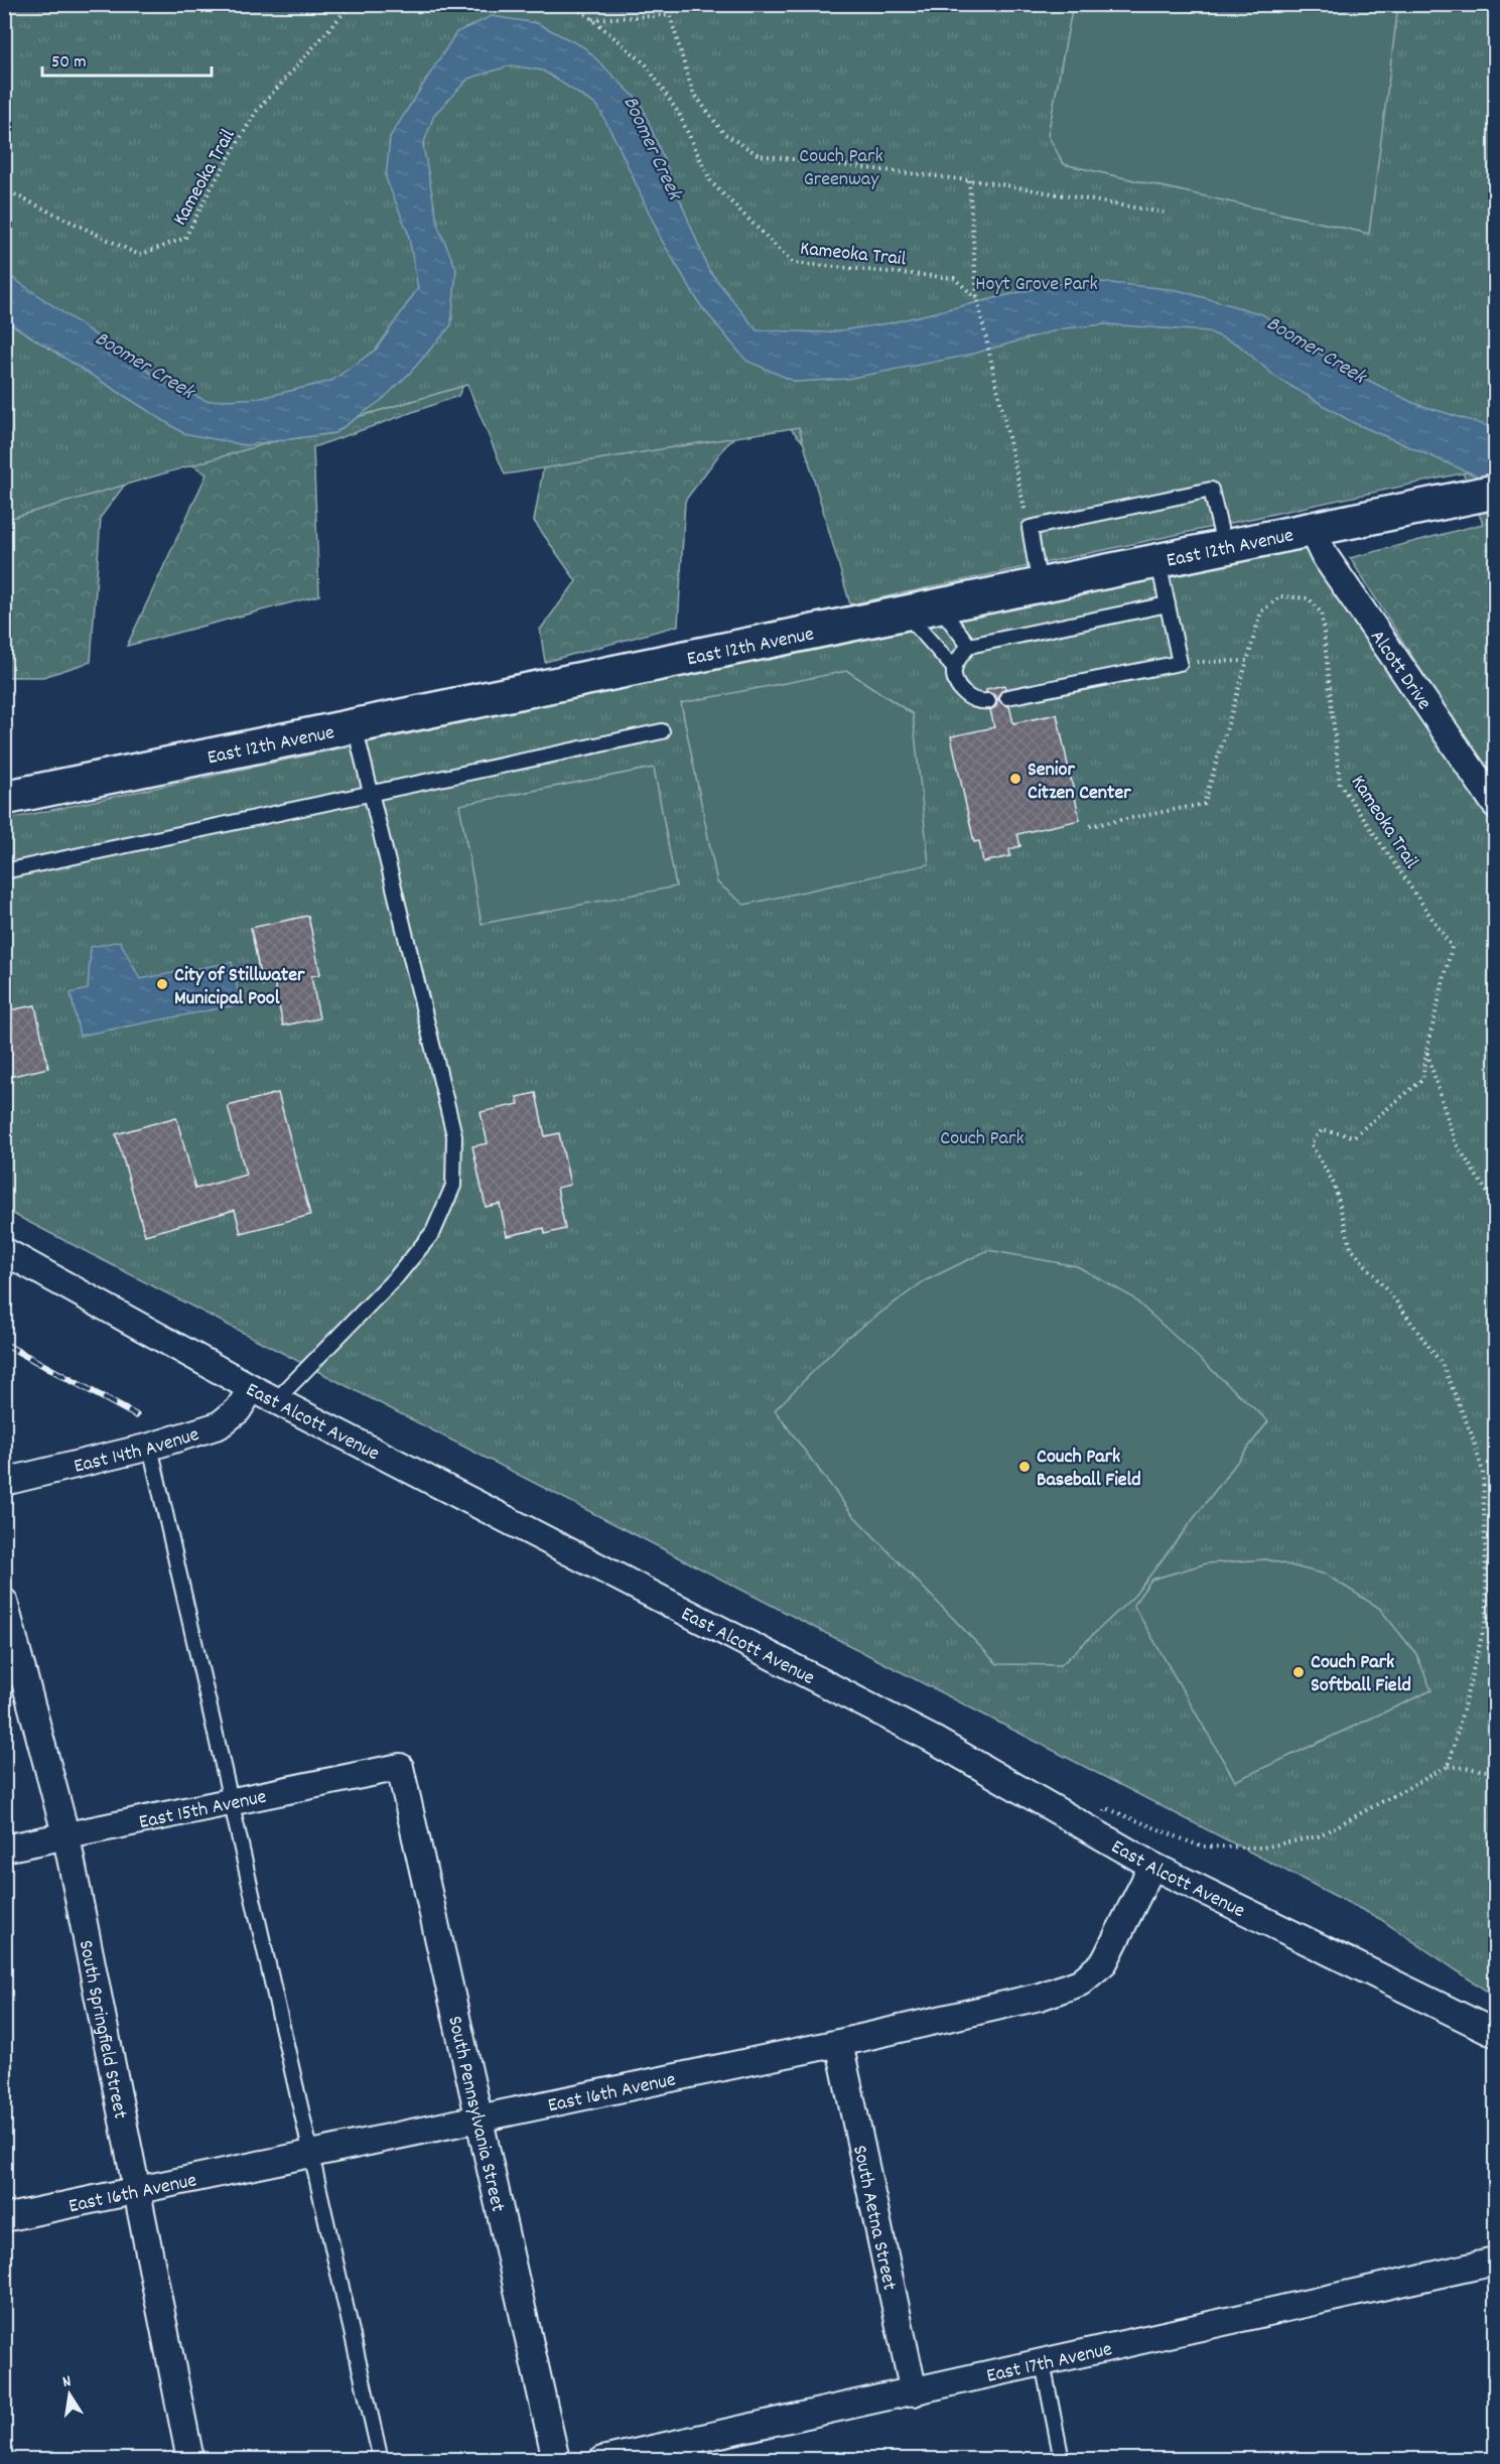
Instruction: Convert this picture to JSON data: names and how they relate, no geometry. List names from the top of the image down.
{
  "streets": {
    "street": [
      "East 12th Avenue",
      "Alcott Drive",
      "East Alcott Avenue",
      "East 14th Avenue",
      "East 15th Avenue",
      "South Springfield Street",
      "East 16th Avenue",
      "South Pennsylvania Street",
      "South Aetna Street",
      "East 17th Avenue"
    ],
    "path": ["Kameoka Trail"]
  },
  "crossings": [
    ["East 12th Avenue", "Alcott Drive"],
    ["East Alcott Avenue", "East 14th Avenue"],
    ["East Alcott Avenue", "East 16th Avenue"],
    ["East 15th Avenue", "South Springfield Street"],
    ["East 15th Avenue", "South Pennsylvania Street"],
    ["South Springfield Street", "East 16th Avenue"],
    ["East 16th Avenue", "South Pennsylvania Street"],
    ["East 16th Avenue", "South Aetna Street"],
    ["South Aetna Street", "East 17th Avenue"]
  ],
  "water": ["Boomer Creek"],
  "parks": ["Couch Park Greenway", "Hoyt Grove Park", "Couch Park"],
  "places": [
    "Senior Citzen Center",
    "City of Stillwater Municipal Pool",
    "Couch Park Baseball Field",
    "Couch Park Softball Field"
  ],
  "scale_bar": "50 m",
  "north": "top"
}
